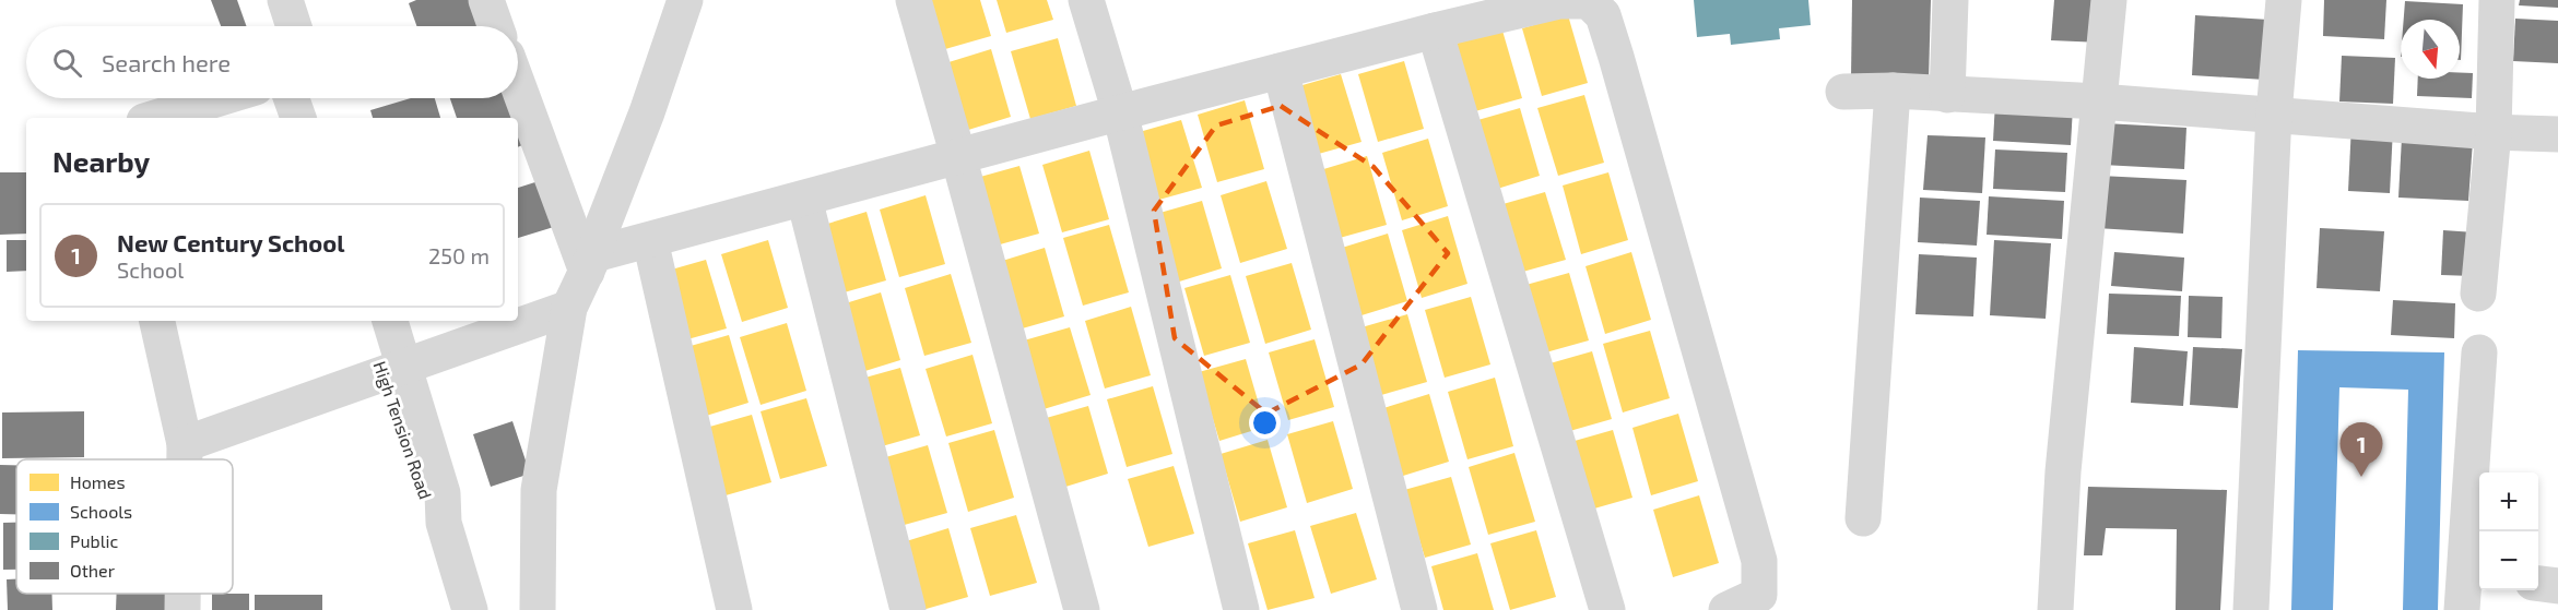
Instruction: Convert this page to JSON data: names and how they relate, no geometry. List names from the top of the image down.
{
  "streets": {
    "street": ["High Tension Road"]
  },
  "legend": [
    "Homes",
    "Schools",
    "Public",
    "Other"
  ],
  "north": "bottom",
  "page": {
    "search": "Search here",
    "heading": "Nearby",
    "list": [
      {
        "mark": "1",
        "name": "New Century School",
        "note": "School",
        "value": "250 m"
      }
    ],
    "pins": "1",
    "map_buttons": ["+", "−"]
  }
}
